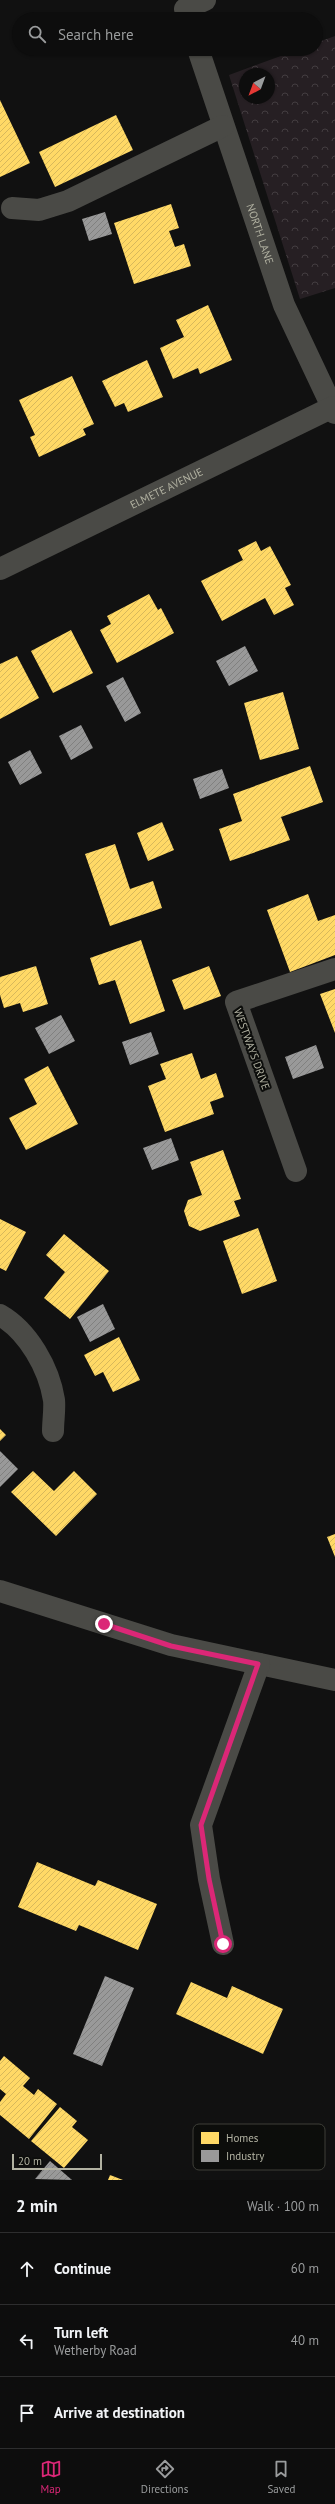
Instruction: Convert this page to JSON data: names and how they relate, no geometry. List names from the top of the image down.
{
  "streets": {
    "street": ["NORTH LANE", "ELMETE AVENUE", "WESTWAYS DRIVE"]
  },
  "crossings": [
    ["NORTH LANE", "ELMETE AVENUE"]
  ],
  "legend": ["Homes", "Industry"],
  "scale_bar": "20 m",
  "north": "bottom left",
  "page": {
    "search": "Search here",
    "scale": "20 m",
    "heading": ["2 min", "Walk · 100 m"],
    "list": [
      ["Continue", "60 m"],
      ["Turn left", "Wetherby Road", "40 m"],
      "Arrive at destination"
    ],
    "nav": ["Map", "Directions", "Saved"]
  }
}
